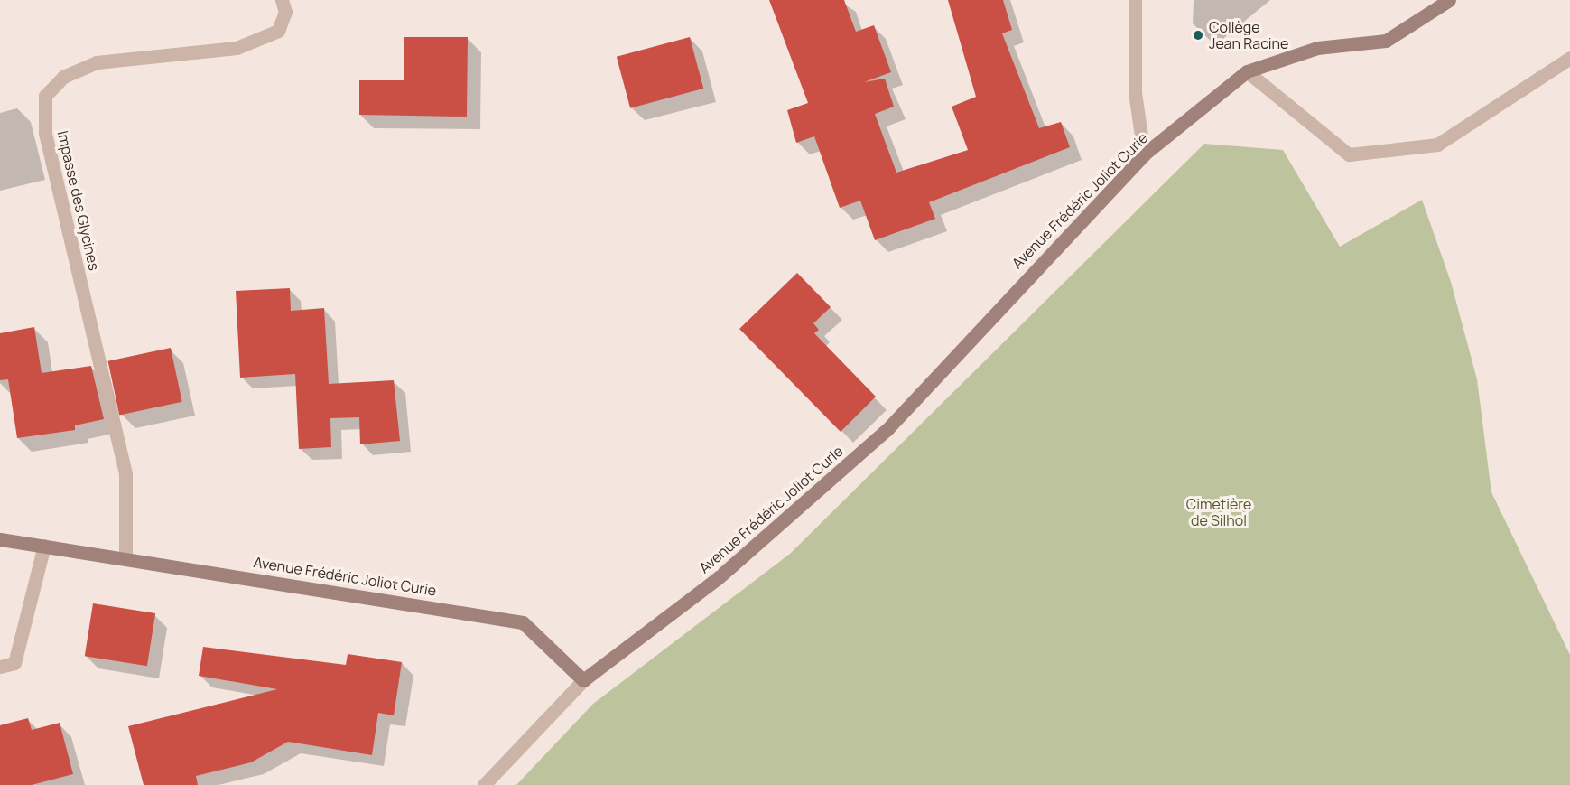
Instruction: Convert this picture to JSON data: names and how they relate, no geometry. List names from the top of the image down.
{
  "streets": {
    "street": ["Impasse des Glycines", "Avenue Frédéric Joliot Curie"]
  },
  "crossings": [
    ["Impasse des Glycines", "Avenue Frédéric Joliot Curie"]
  ],
  "parks": ["Cimetière de Silhol"],
  "places": ["Collège Jean Racine"]
}
